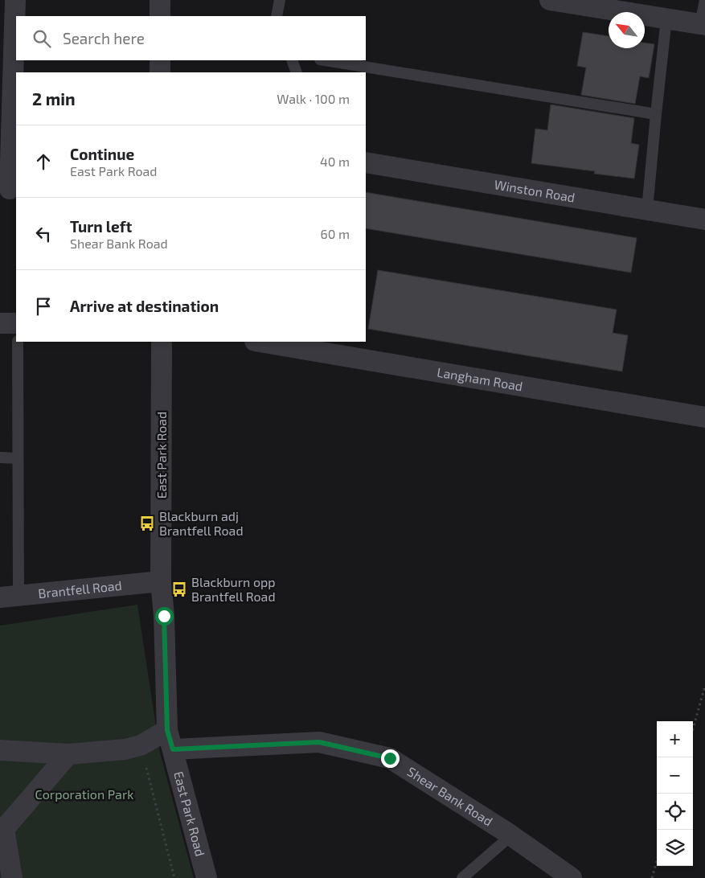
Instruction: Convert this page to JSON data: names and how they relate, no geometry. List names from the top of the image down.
{
  "streets": {
    "street": [
      "Winston Road",
      "Langham Road",
      "East Park Road",
      "Brantfell Road",
      "Shear Bank Road"
    ]
  },
  "crossings": [
    ["East Park Road", "Brantfell Road"],
    ["East Park Road", "Shear Bank Road"]
  ],
  "parks": ["Corporation Park"],
  "places": {
    "bus stop": ["Blackburn adj Brantfell Road", "Blackburn opp Brantfell Road"]
  },
  "north": "top left",
  "page": {
    "search": "Search here",
    "heading": ["2 min", "Walk · 100 m"],
    "list": [
      ["Continue", "East Park Road", "40 m"],
      ["Turn left", "Shear Bank Road", "60 m"],
      "Arrive at destination"
    ],
    "map_buttons": ["+", "−"]
  }
}
